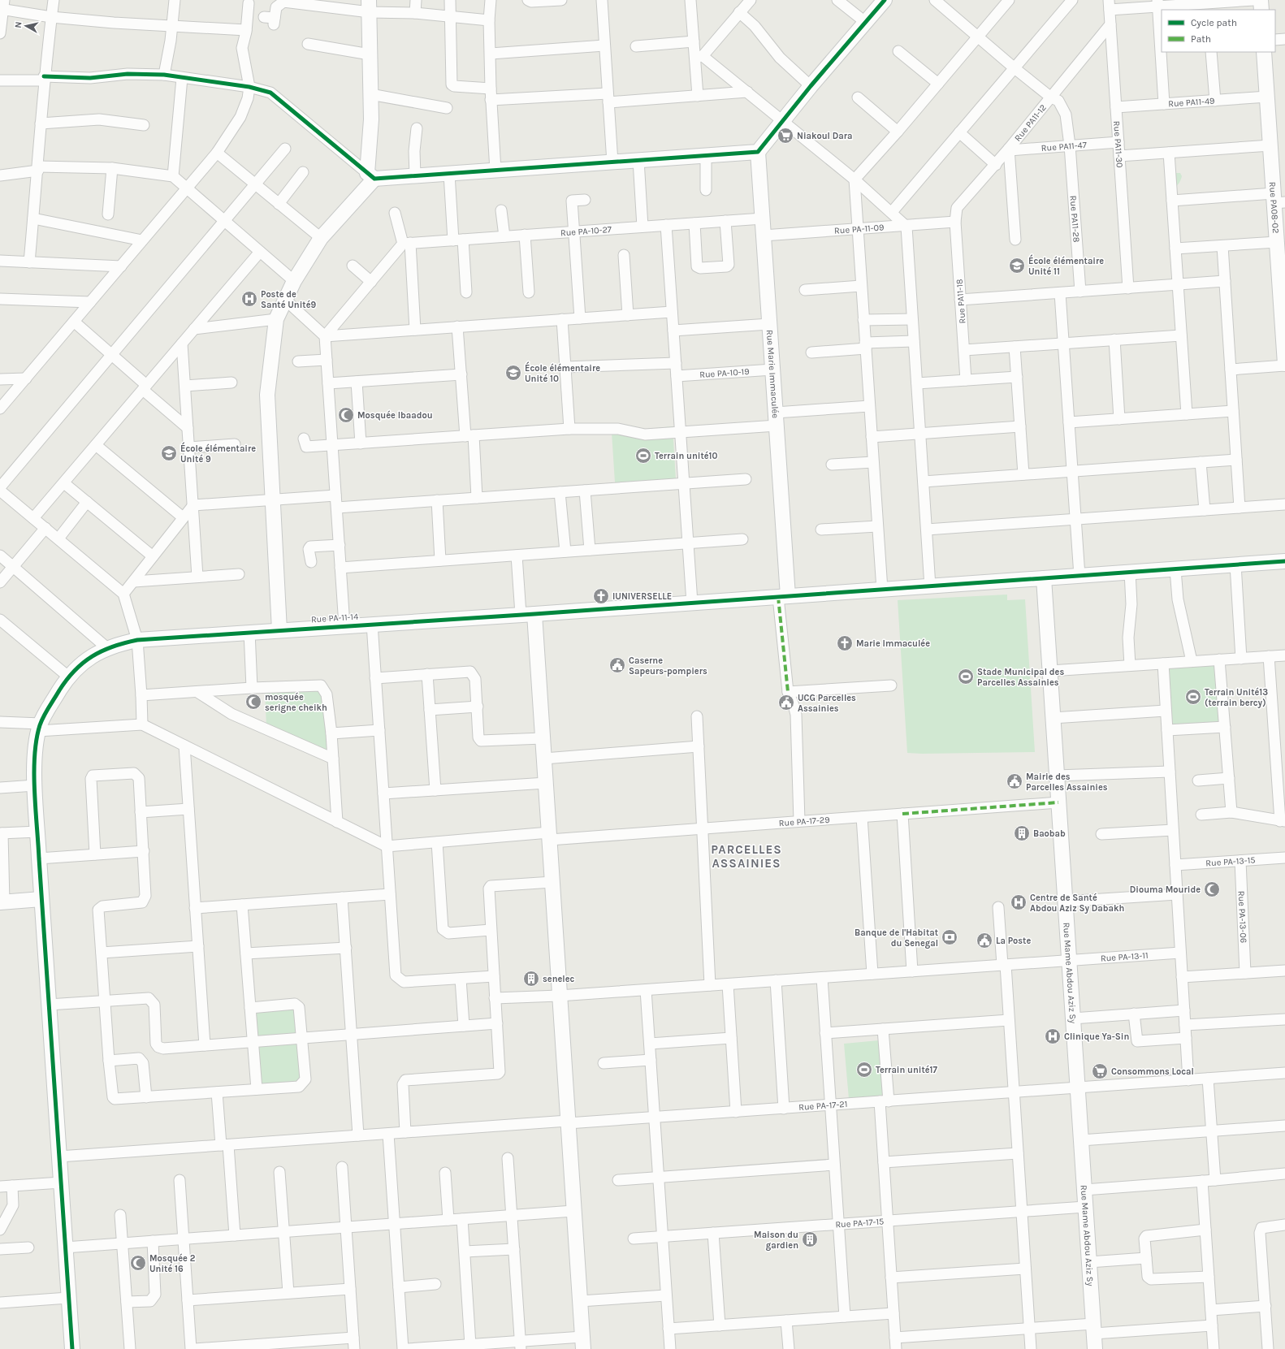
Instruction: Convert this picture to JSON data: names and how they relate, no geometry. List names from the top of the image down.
{
  "streets": {
    "street": [
      "Rue PA11-49",
      "Rue PA11-12",
      "Rue PA11-30",
      "Rue PA11-47",
      "Rue PA08-02",
      "Rue PA11-28",
      "Rue PA-11-09",
      "Rue PA-10-27",
      "Rue PA11-18",
      "Rue PA-10-19",
      "Rue Marie Immaculée",
      "Rue PA-11-14",
      "Rue PA-17-29",
      "Rue PA-13-15",
      "Rue PA-13-06",
      "Rue PA-13-11",
      "Rue Mame Abdou Aziz Sy",
      "Rue PA-17-21",
      "Rue PA-17-15"
    ]
  },
  "crossings": [
    ["Rue PA11-49", "Rue PA11-30"],
    ["Rue PA11-49", "Rue PA08-02"],
    ["Rue PA11-12", "Rue PA11-30"],
    ["Rue PA11-12", "Rue PA11-47"],
    ["Rue PA11-12", "Rue PA11-28"],
    ["Rue PA11-12", "Rue PA-11-09"],
    ["Rue PA11-12", "Rue PA11-18"],
    ["Rue PA11-30", "Rue PA11-47"],
    ["Rue PA11-47", "Rue PA11-28"],
    ["Rue PA-11-09", "Rue PA11-18"],
    ["Rue PA-11-09", "Rue Marie Immaculée"],
    ["Rue PA-10-27", "Rue Marie Immaculée"],
    ["Rue PA-10-19", "Rue Marie Immaculée"],
    ["Rue Marie Immaculée", "Rue PA-11-14"],
    ["Rue PA-11-14", "Rue Mame Abdou Aziz Sy"],
    ["Rue PA-17-29", "Rue Mame Abdou Aziz Sy"],
    ["Rue PA-13-15", "Rue PA-13-06"],
    ["Rue PA-13-11", "Rue Mame Abdou Aziz Sy"],
    ["Rue Mame Abdou Aziz Sy", "Rue PA-17-21"],
    ["Rue Mame Abdou Aziz Sy", "Rue PA-17-15"]
  ],
  "districts": ["PARCELLES ASSAINIES"],
  "places": {
    "supermarket": ["Niakoul Dara", "Consommons Local"],
    "school or university": ["École élémentaire Unité 11", "École élémentaire Unité 10", "École élémentaire Unité 9"],
    "hospital": ["Poste de Santé Unité9", "Centre de Santé Abdou Aziz Sy Dabakh", "Clinique Ya-Sin"],
    "mosque": [
      "Mosquée Ibaadou",
      "mosquée serigne cheikh",
      "Diouma Mouride",
      "Mosquée 2 Unité 16"
    ],
    "sports": [
      "Terrain unité10",
      "Stade Municipal des Parcelles Assainies",
      "Terrain Unité13 (terrain bercy)",
      "Terrain unité17"
    ],
    "church": ["IUNIVERSELLE", "Marie Immaculée"],
    "public building": [
      "Caserne Sapeurs-pompiers",
      "UCG Parcelles Assainies",
      "Mairie des Parcelles Assainies",
      "La Poste"
    ],
    "building": ["Baobab", "senelec", "Maison du gardien"],
    "bank": ["Banque de l'Habitat du Senegal"]
  },
  "legend": ["Cycle path", "Path"],
  "north": "left"
}
